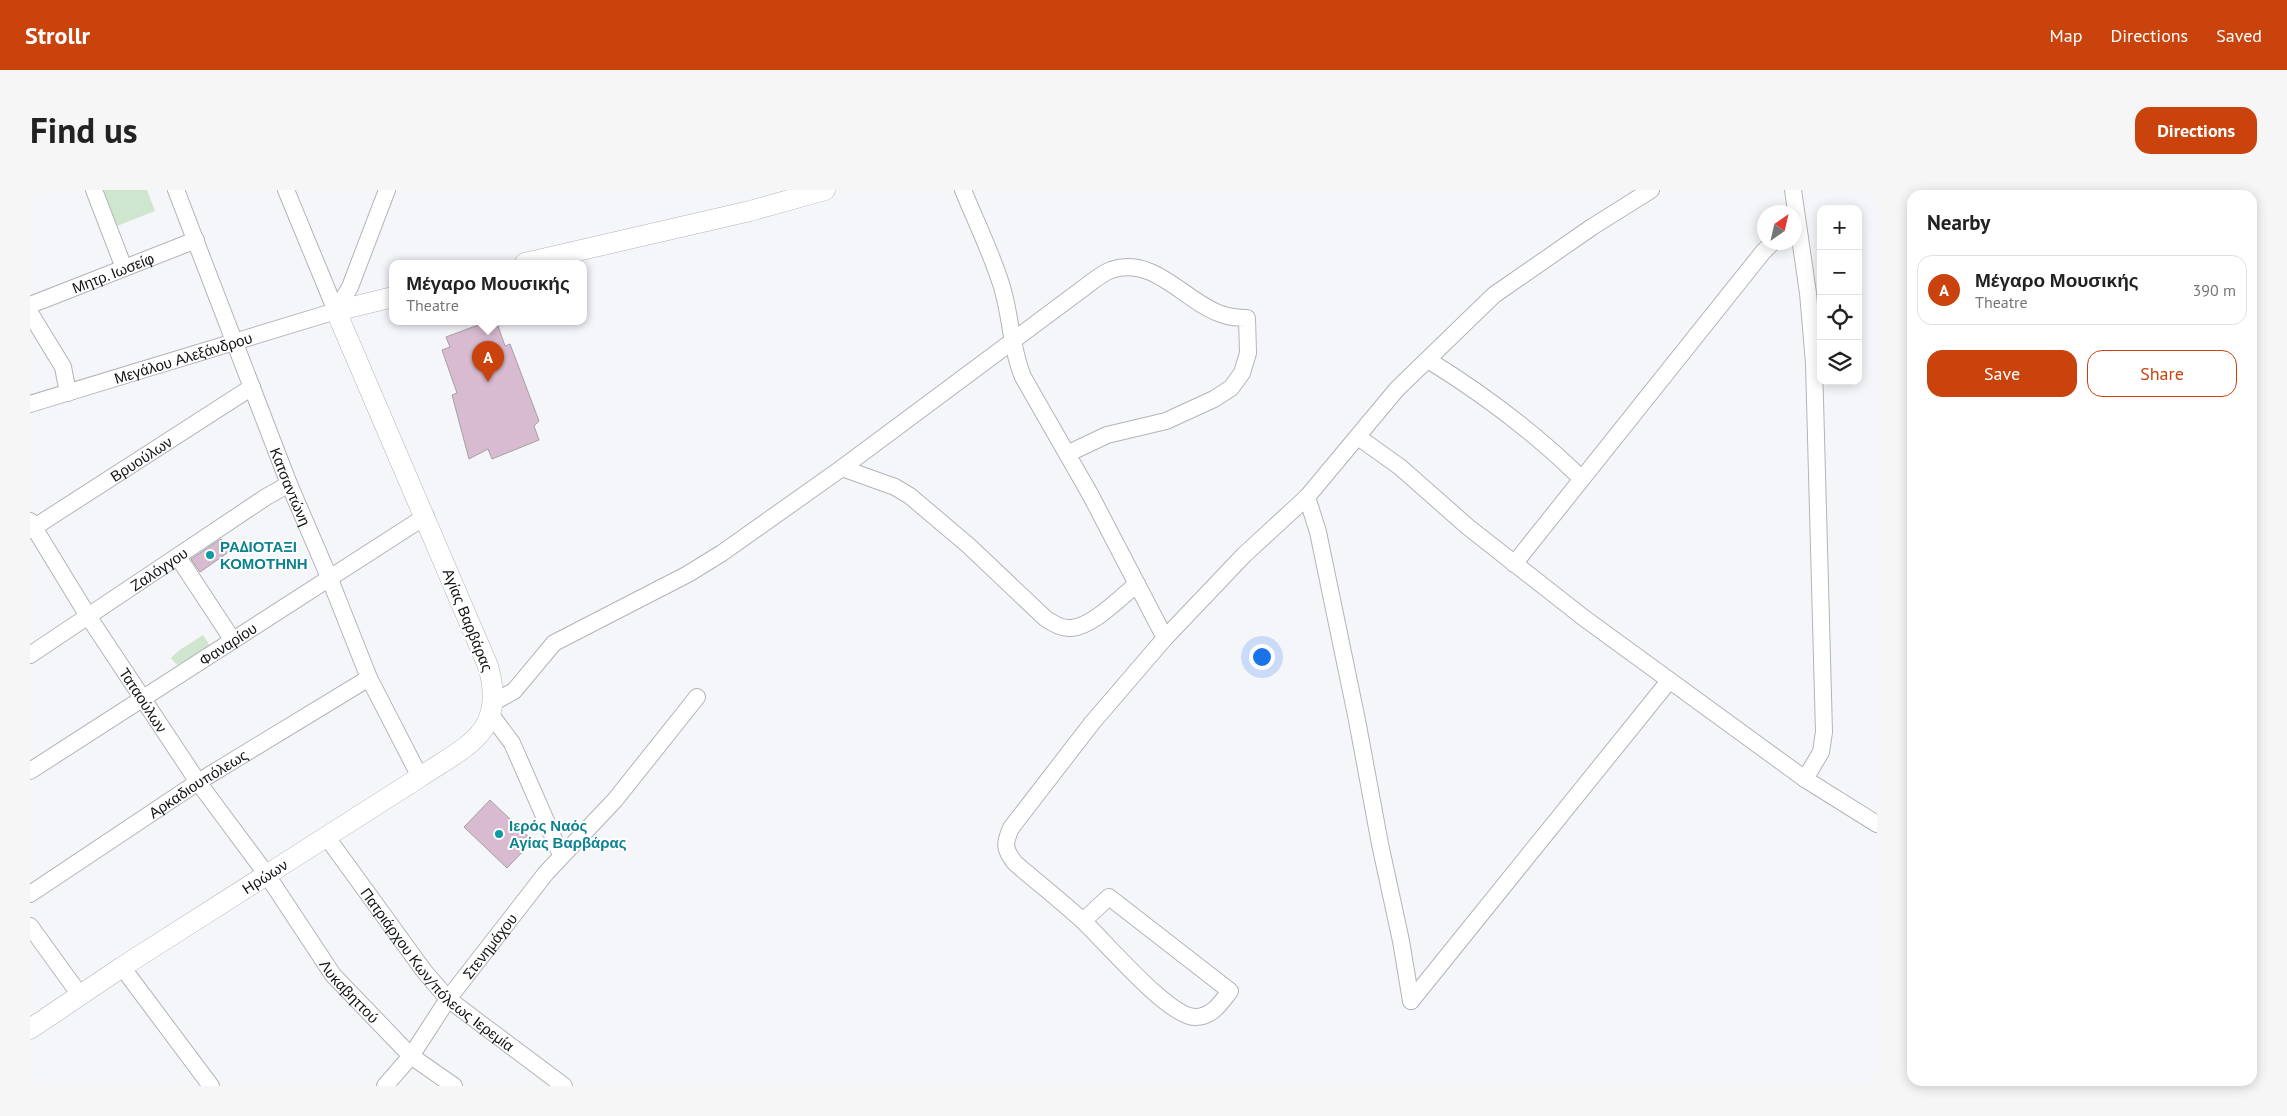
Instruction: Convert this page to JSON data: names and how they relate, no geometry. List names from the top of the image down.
{
  "streets": {
    "main road": ["Αγίας Βαρβάρας", "Ηρώων"],
    "street": [
      "Μητρ. Ιωσείφ",
      "Μεγάλου Αλεξάνδρου",
      "Βρυούλων",
      "Κατσαντώνη",
      "Ζαλόγγου",
      "Φαναρίου",
      "Ταταούλων",
      "Αρκαδιουπόλεως",
      "Στενημάχου",
      "Πατριάρχου Κων/πόλεως Ιερεμία",
      "Λυκαβηττού"
    ]
  },
  "crossings": [
    ["Μητρ. Ιωσείφ", "Κατσαντώνη"],
    ["Μεγάλου Αλεξάνδρου", "Κατσαντώνη"],
    ["Μεγάλου Αλεξάνδρου", "Αγίας Βαρβάρας"],
    ["Βρυούλων", "Κατσαντώνη"],
    ["Βρυούλων", "Ταταούλων"],
    ["Κατσαντώνη", "Ζαλόγγου"],
    ["Κατσαντώνη", "Φαναρίου"],
    ["Κατσαντώνη", "Αρκαδιουπόλεως"],
    ["Κατσαντώνη", "Ηρώων"],
    ["Ζαλόγγου", "Ταταούλων"],
    ["Αγίας Βαρβάρας", "Φαναρίου"],
    ["Αγίας Βαρβάρας", "Ηρώων"],
    ["Φαναρίου", "Ταταούλων"],
    ["Ταταούλων", "Αρκαδιουπόλεως"],
    ["Ταταούλων", "Ηρώων"],
    ["Ταταούλων", "Λυκαβηττού"],
    ["Ηρώων", "Πατριάρχου Κων/πόλεως Ιερεμία"],
    ["Ηρώων", "Λυκαβηττού"],
    ["Στενημάχου", "Πατριάρχου Κων/πόλεως Ιερεμία"],
    ["Στενημάχου", "Λυκαβηττού"]
  ],
  "places": ["ΡΑΔΙΟΤΑΞΙ ΚΟΜΟΤΗΝΗ", "Ιερός Ναός Αγίας Βαρβάρας"],
  "north": "top right",
  "page": {
    "header": "Strollr",
    "nav": ["Map", "Directions", "Saved"],
    "title": "Find us",
    "buttons": [
      "Directions",
      ["Save", "Share"]
    ],
    "heading": "Nearby",
    "map_buttons": ["+", "−"],
    "list": [
      {
        "mark": "A",
        "name": "Μέγαρο Μουσικής",
        "note": "Theatre",
        "value": "390 m"
      }
    ],
    "popup": ["Μέγαρο Μουσικής", "Theatre"],
    "pins": "A"
  }
}
